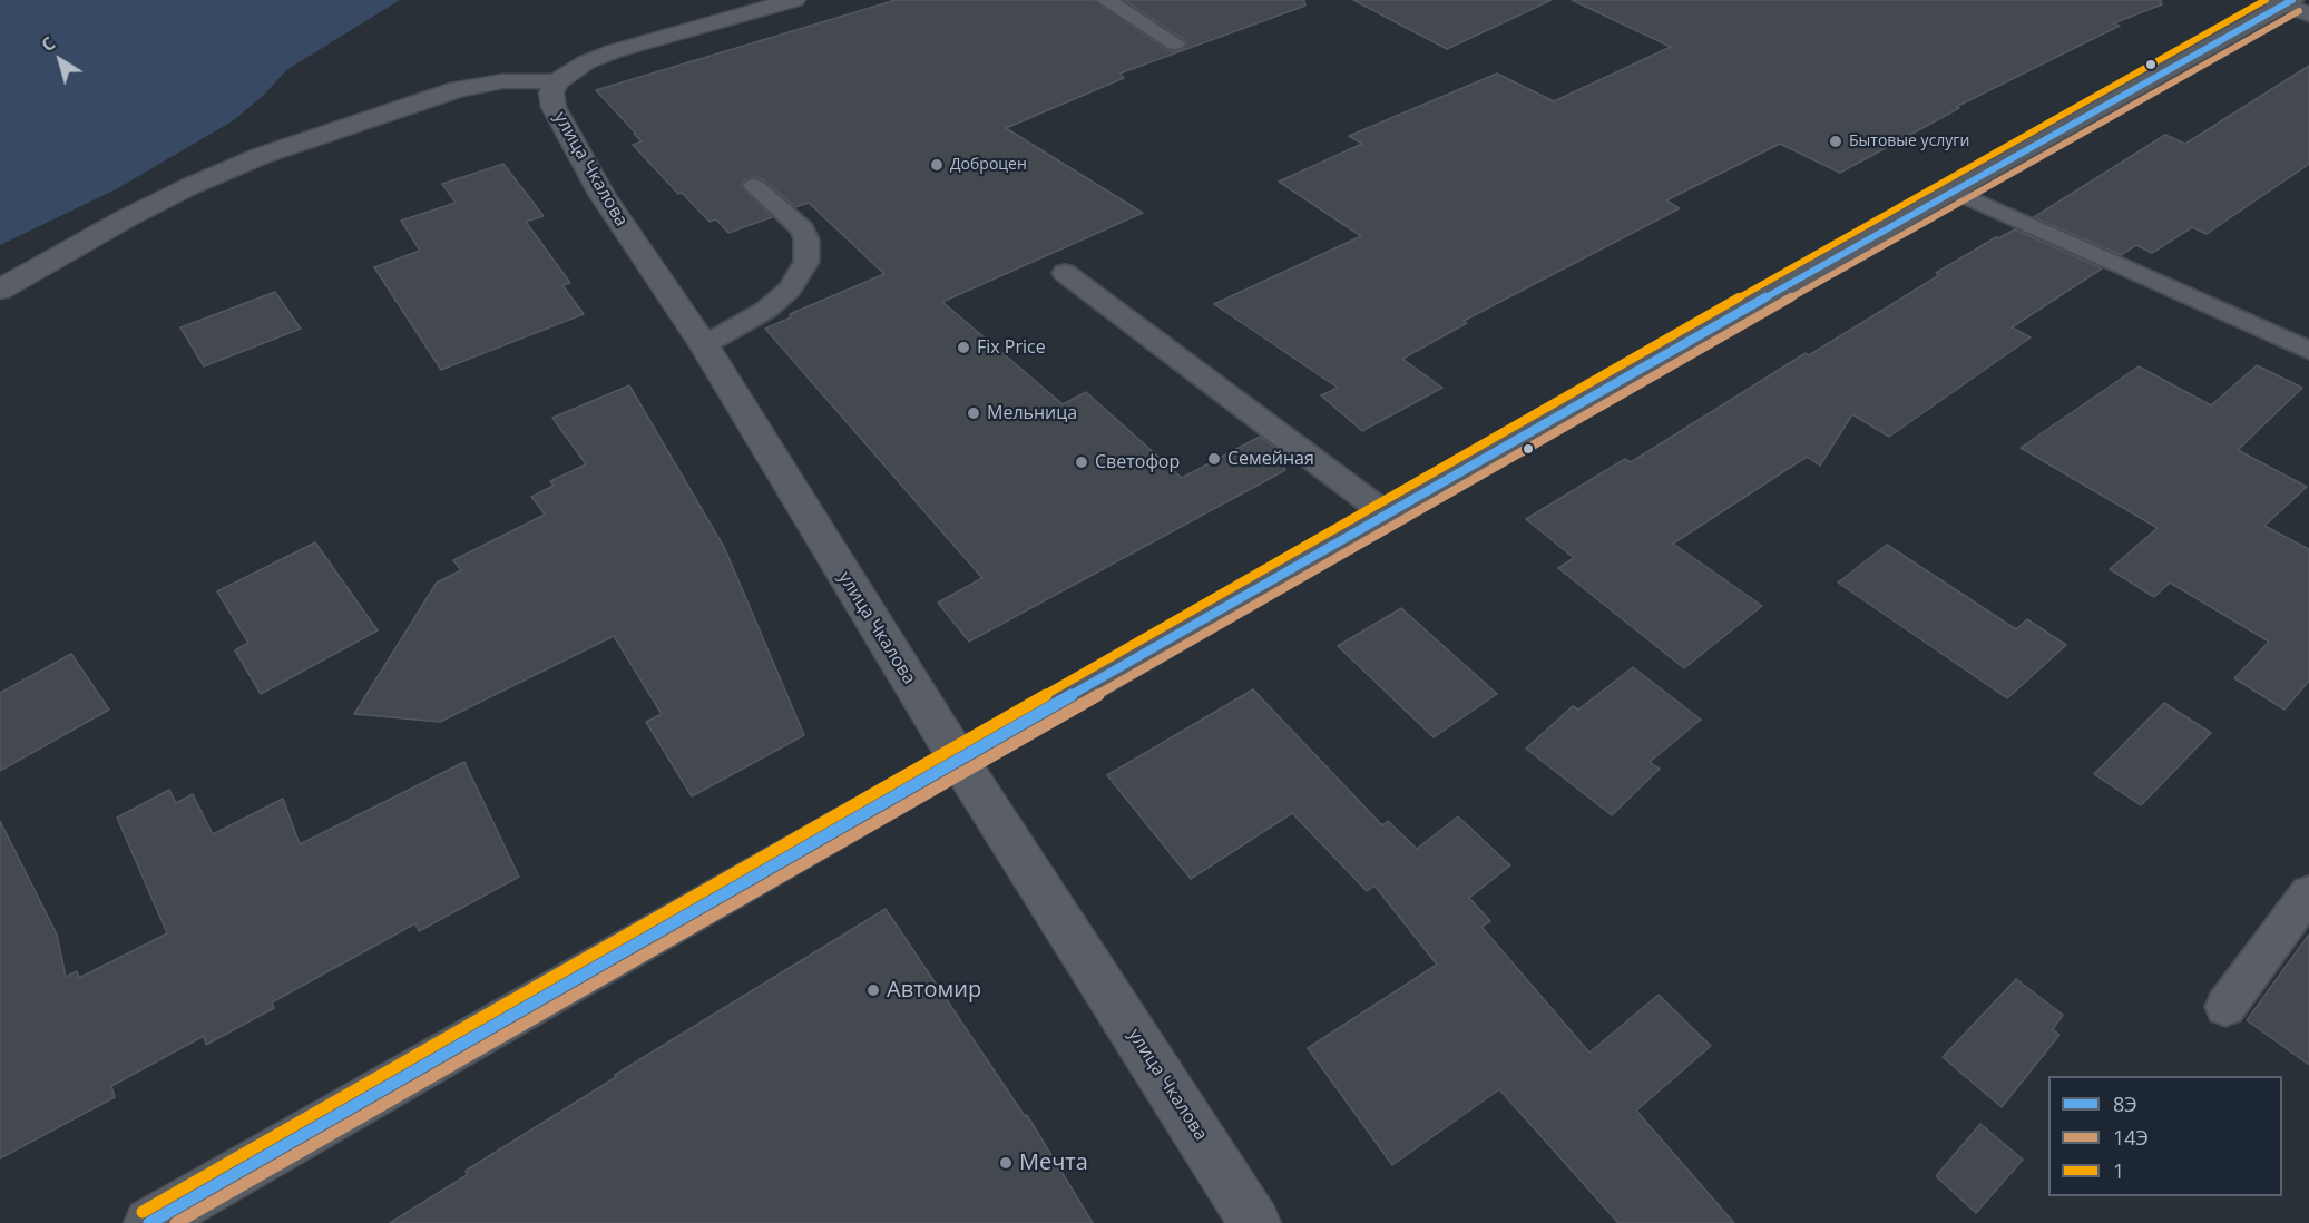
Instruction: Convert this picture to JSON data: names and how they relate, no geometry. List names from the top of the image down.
{
  "streets": {
    "street": ["улица Чкалова"]
  },
  "places": [
    "Бытовые услуги",
    "Доброцен",
    "Fix Price",
    "Мельница",
    "Семейная",
    "Светофор",
    "Автомир",
    "Мечта"
  ],
  "lines": ["transit line 8Э", "transit line 1", "transit line 14Э"],
  "legend": ["8Э", "14Э", "1"],
  "north": "top left"
}
